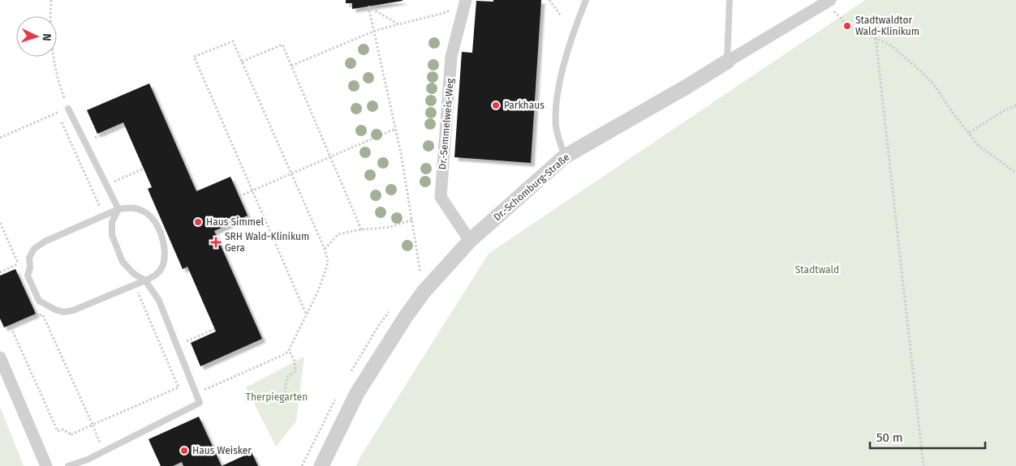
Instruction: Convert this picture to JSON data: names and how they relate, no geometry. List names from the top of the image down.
{
  "streets": {
    "street": ["Dr.-Semmelweis-Weg", "Dr.-Schomburg-Straße"]
  },
  "crossings": [
    ["Dr.-Semmelweis-Weg", "Dr.-Schomburg-Straße"]
  ],
  "parks": ["Stadtwald", "Therpiegarten"],
  "places": {
    "other": [
      "Stadtwaldtor Wald-Klinikum",
      "Parkhaus",
      "Haus Simmel",
      "Haus Weisker"
    ],
    "health": ["SRH Wald-Klinikum Gera"]
  },
  "scale_bar": "50 m",
  "north": "right"
}
